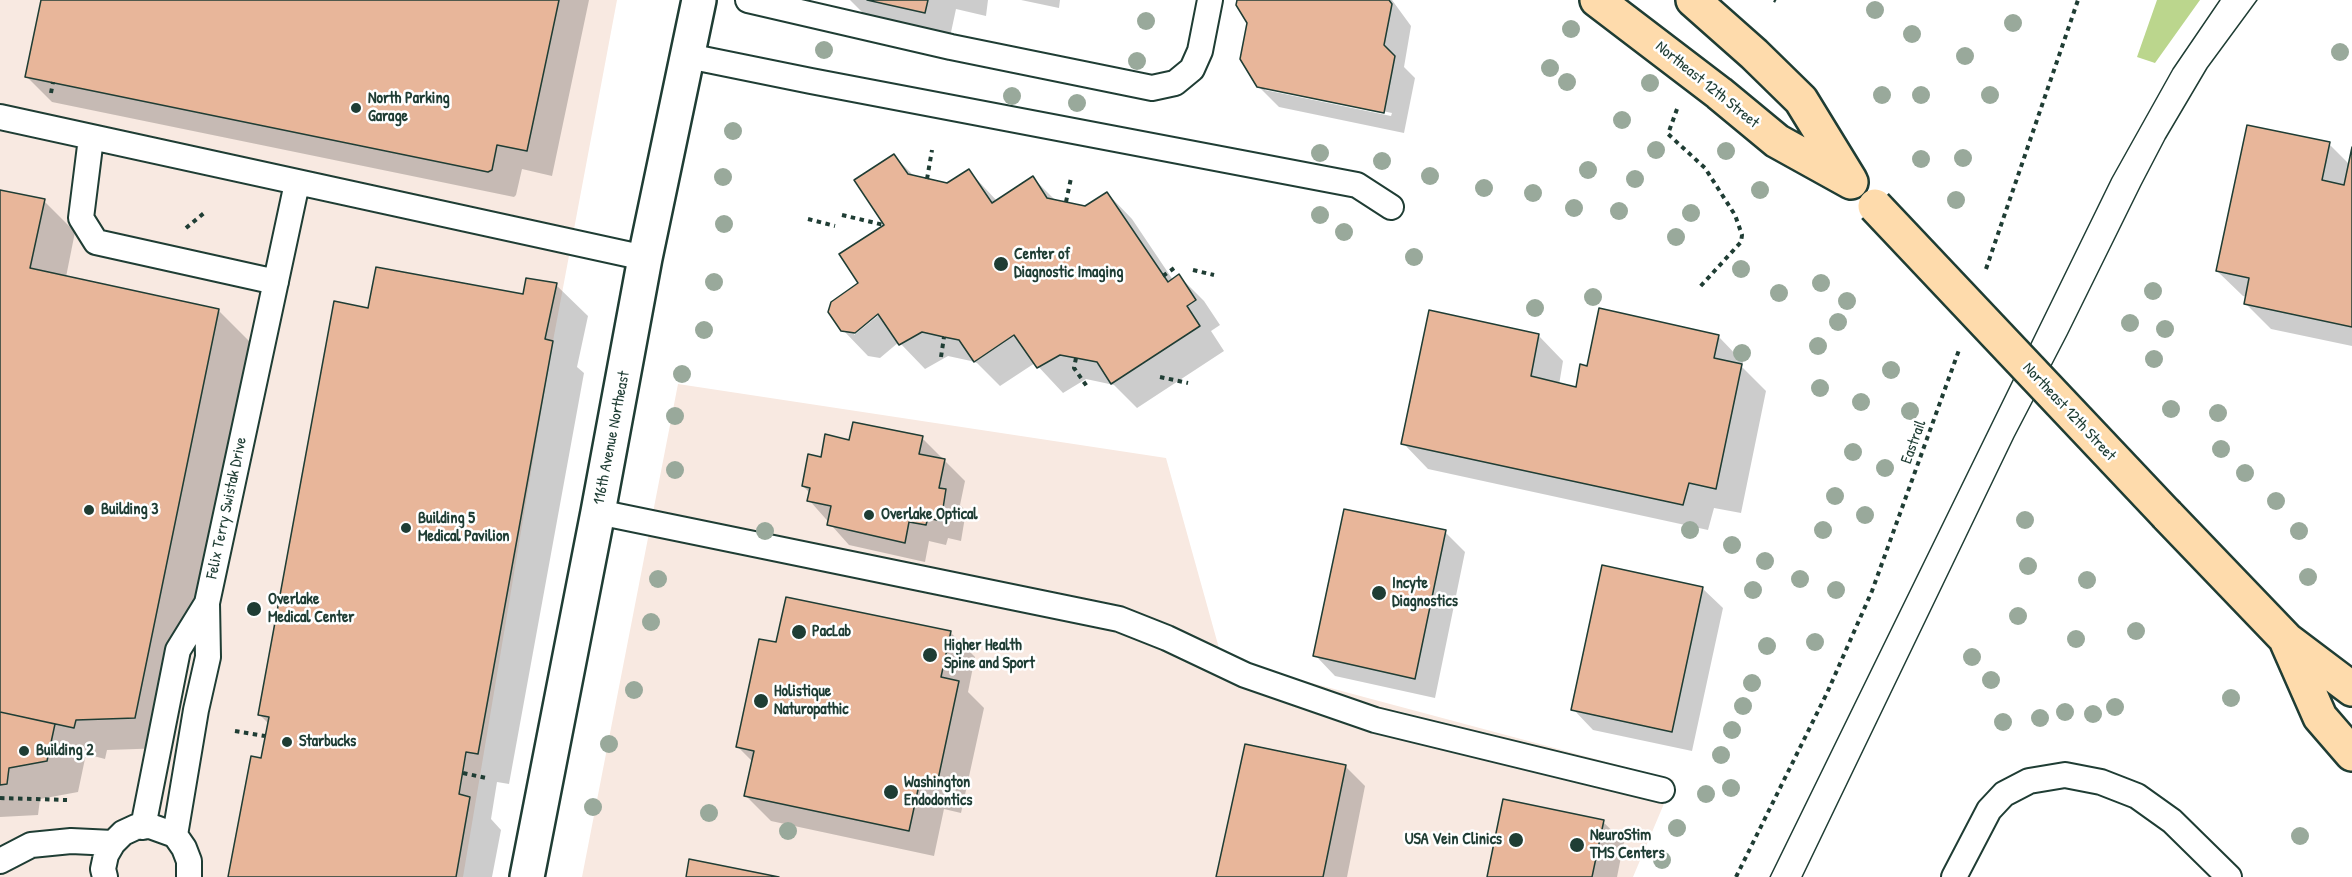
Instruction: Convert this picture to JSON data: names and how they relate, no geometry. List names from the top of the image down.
{
  "streets": {
    "main road": ["Northeast 12th Street", "116th Avenue Northeast"],
    "lane": ["Felix Terry Swistak Drive"],
    "path": ["Eastrail"]
  },
  "places": [
    "North Parking Garage",
    "Center of Diagnostic Imaging",
    "Building 3",
    "Overlake Optical",
    "Building 5 Medical Pavilion",
    "Incyte Diagnostics",
    "Overlake Medical Center",
    "PacLab",
    "Higher Health Spine and Sport",
    "Holistique Naturopathic",
    "Starbucks",
    "Building 2",
    "Washington Endodontics",
    "USA Vein Clinics",
    "NeuroStim TMS Centers"
  ]
}
